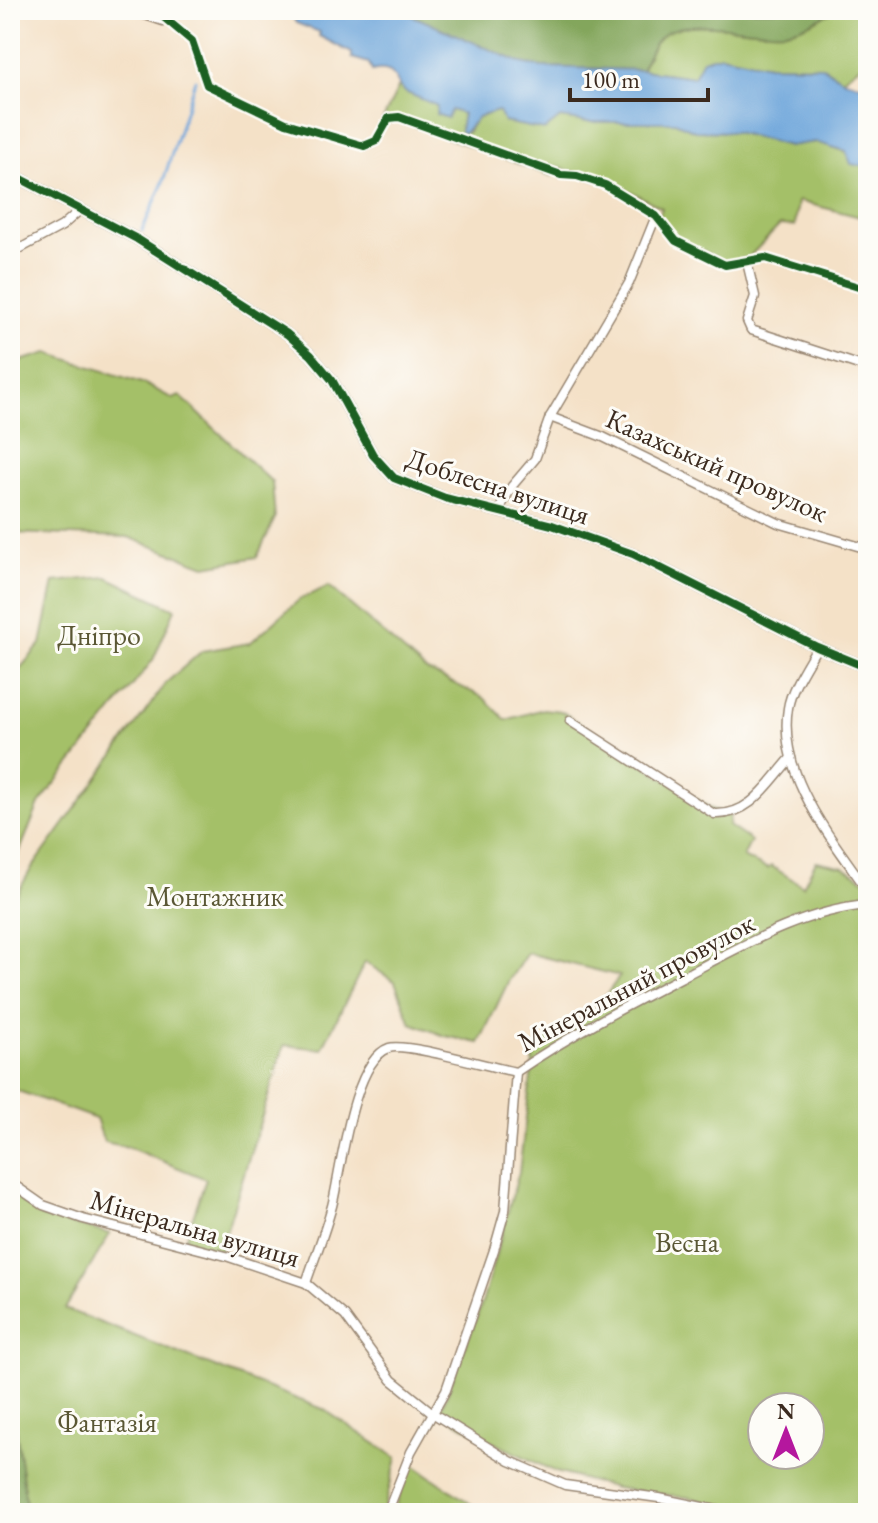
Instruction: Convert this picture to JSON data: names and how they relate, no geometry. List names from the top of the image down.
{
  "streets": {
    "street": [
      "Казахський провулок",
      "Доблесна вулиця",
      "Мінеральний провулок",
      "Мінеральна вулиця"
    ]
  },
  "crossings": [
    ["Мінеральний провулок", "Мінеральна вулиця"]
  ],
  "parks": [
    "Дніпро",
    "Монтажник",
    "Весна",
    "Фантазія"
  ],
  "scale_bar": "100 m",
  "north": "top"
}
